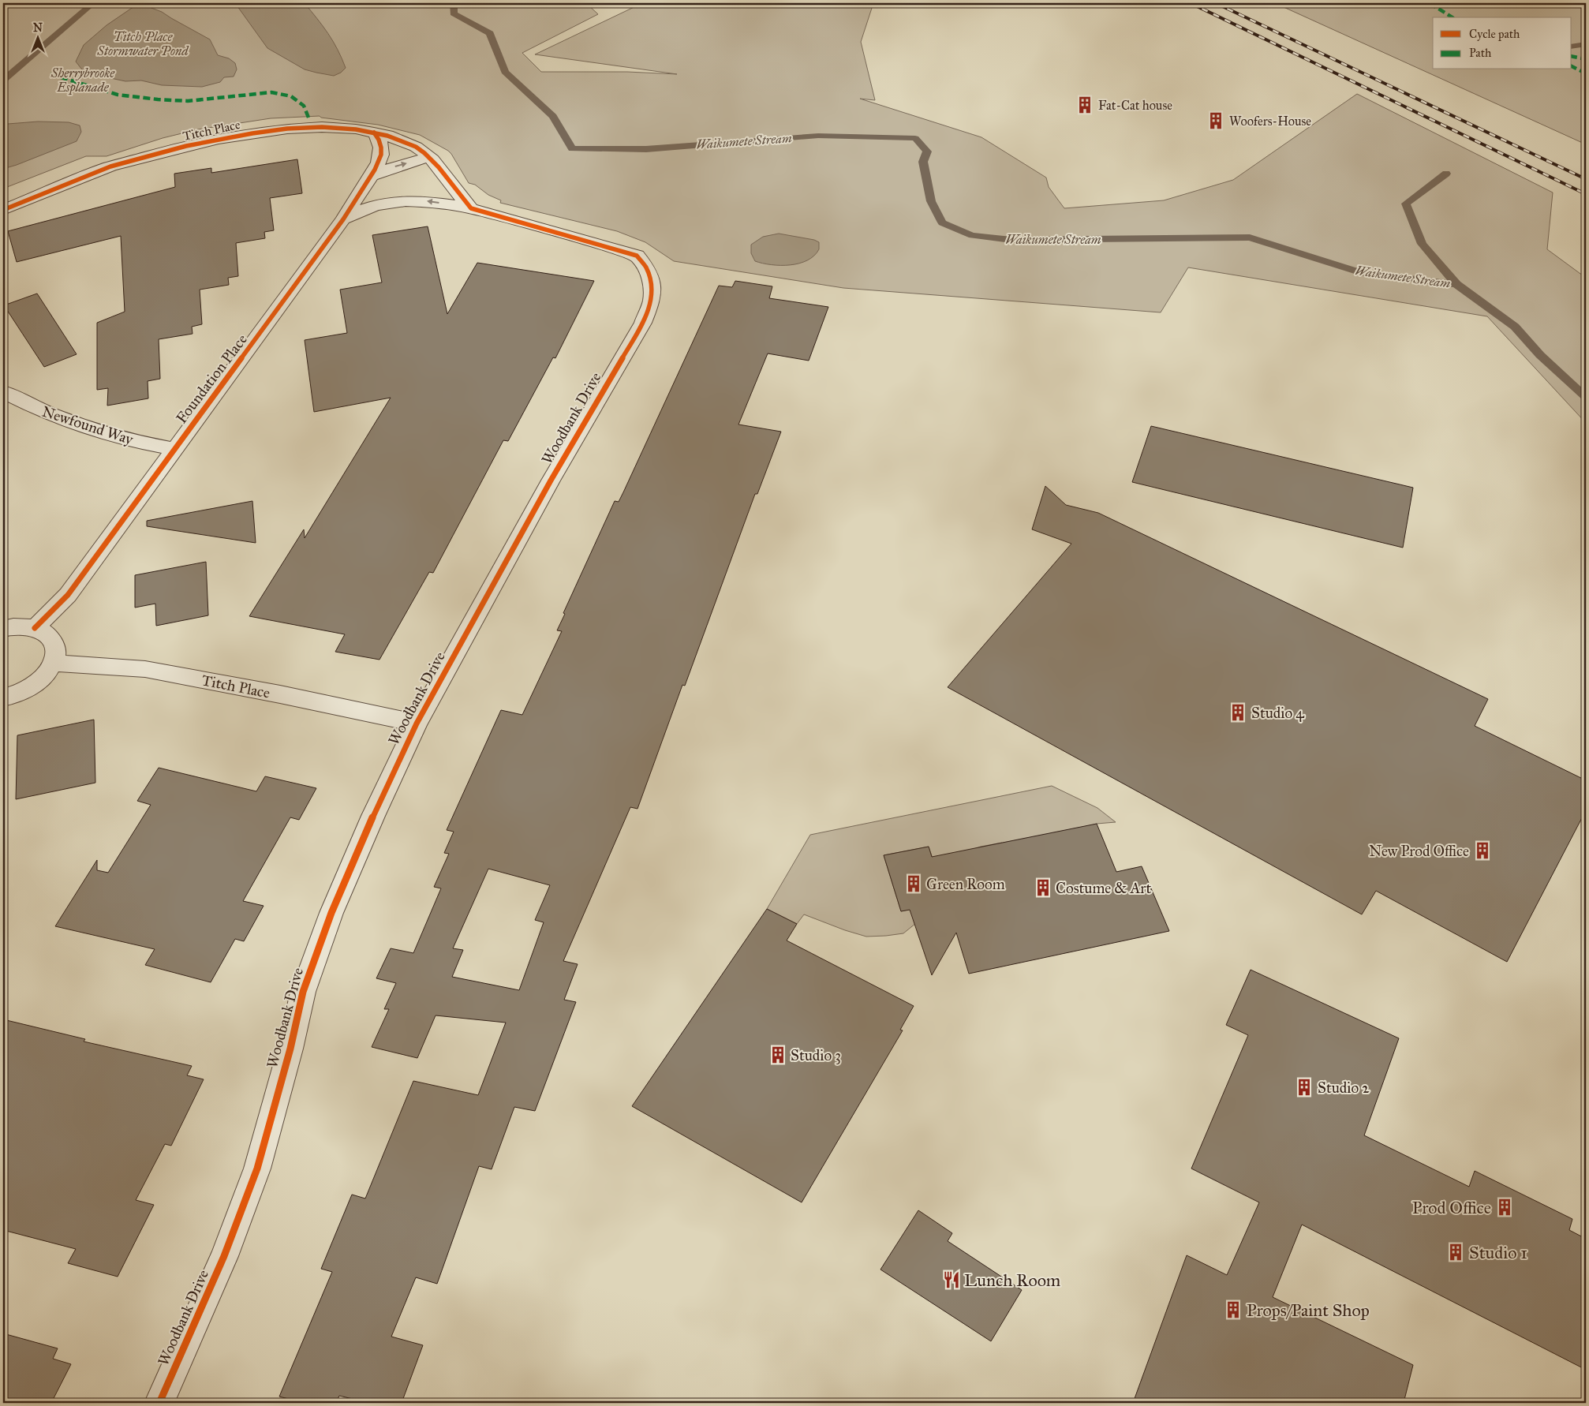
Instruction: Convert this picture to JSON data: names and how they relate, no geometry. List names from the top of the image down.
{
  "streets": {
    "street": [
      "Titch Place",
      "Foundation Place",
      "Woodbank Drive",
      "Newfound Way"
    ]
  },
  "crossings": [
    ["Titch Place", "Foundation Place"],
    ["Titch Place", "Woodbank Drive"],
    ["Foundation Place", "Woodbank Drive"],
    ["Foundation Place", "Newfound Way"]
  ],
  "water": ["Titch Place Stormwater Pond", "Waikumete Stream"],
  "parks": ["Sherrybrooke Esplanade"],
  "places": {
    "building": [
      "Fat-Cat house",
      "Woofers-House",
      "Studio 4",
      "New Prod Office",
      "Green Room",
      "Costume & Art",
      "Studio 3",
      "Studio 2",
      "Prod Office",
      "Studio 1",
      "Props/Paint Shop"
    ],
    "restaurant": ["Lunch Room"]
  },
  "legend": ["Cycle path", "Path"],
  "north": "top"
}
